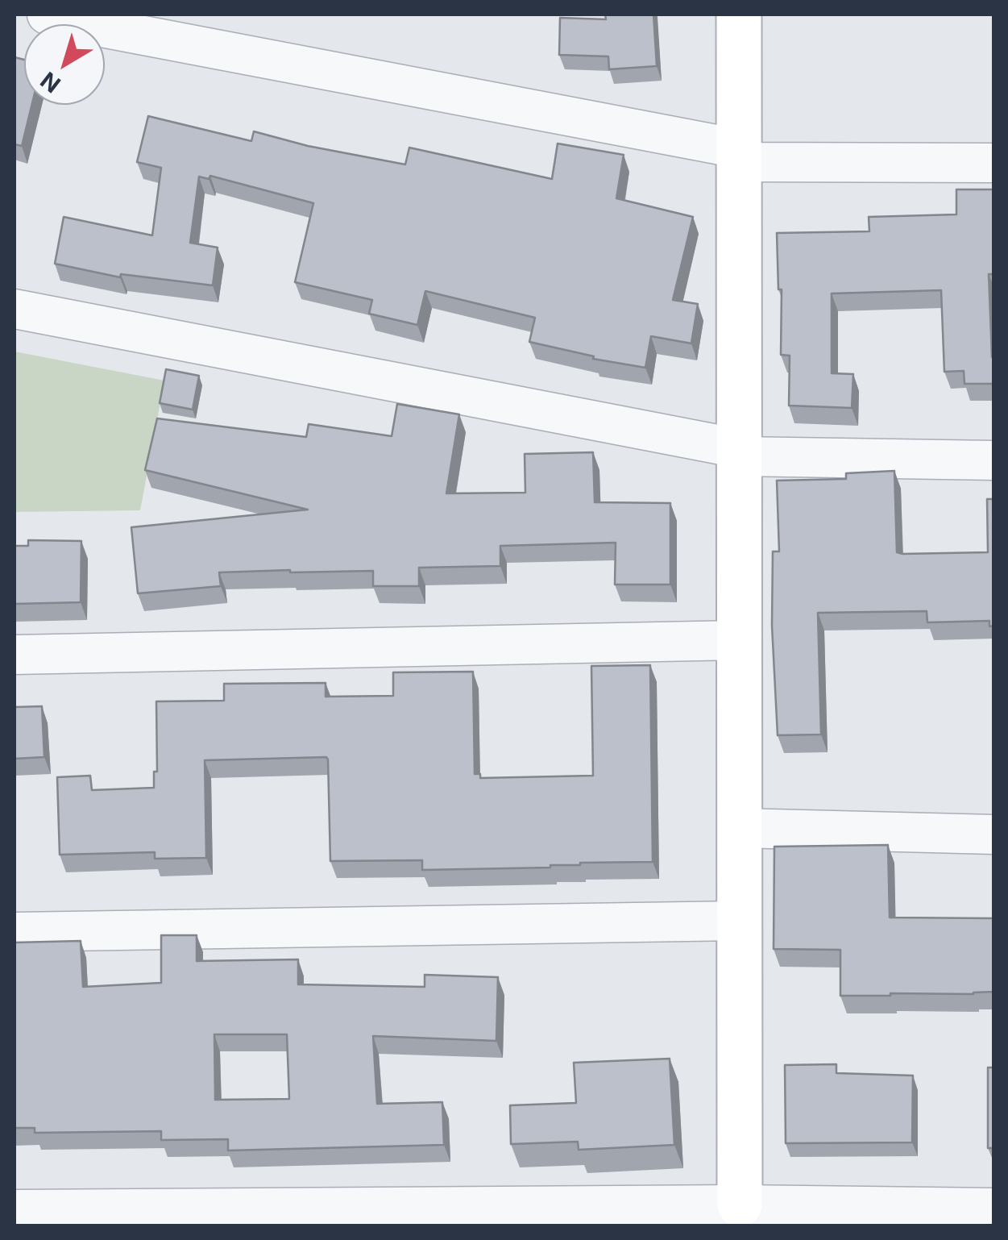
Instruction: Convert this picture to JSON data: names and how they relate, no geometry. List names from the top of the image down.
{
  "north": "bottom left"
}
